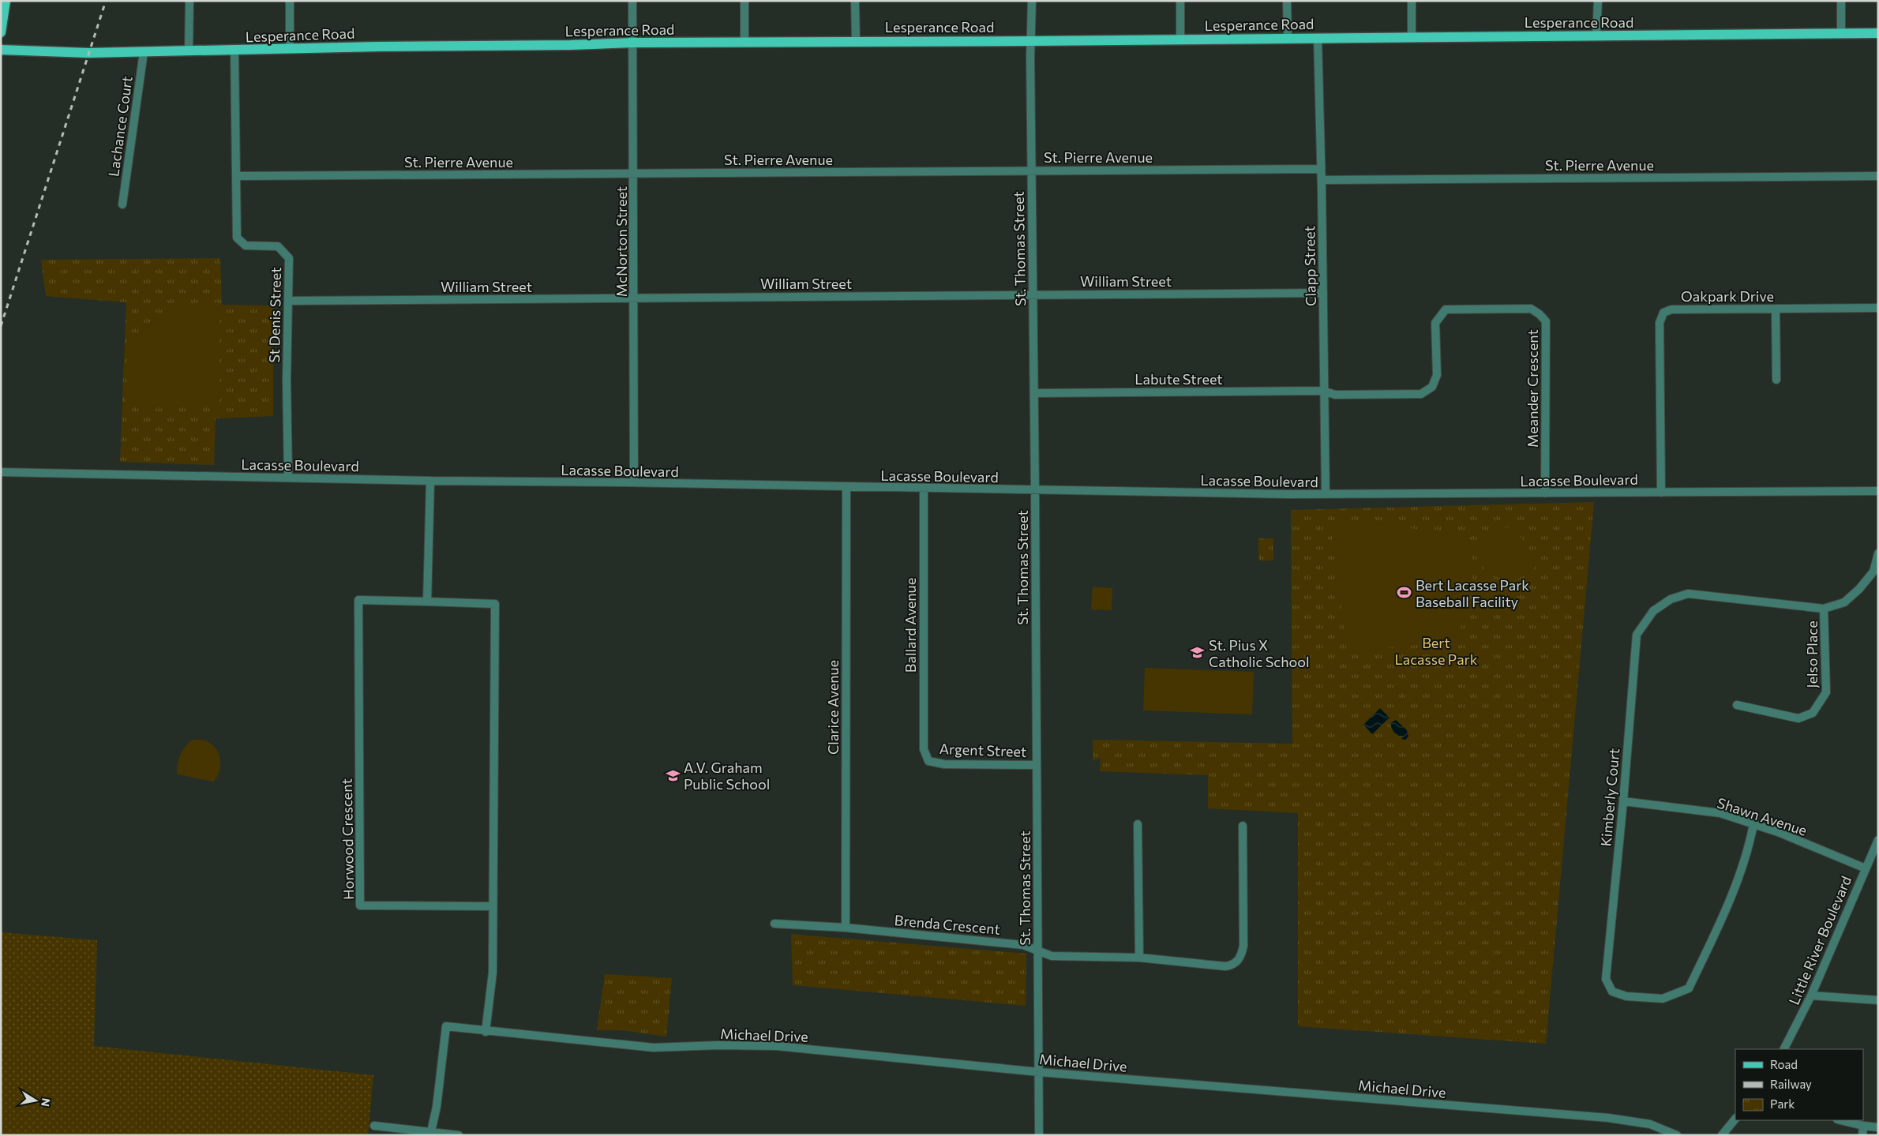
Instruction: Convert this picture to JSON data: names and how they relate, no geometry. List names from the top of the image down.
{
  "streets": {
    "main road": ["Lesperance Road"],
    "street": [
      "Lachance Court",
      "St. Pierre Avenue",
      "McNorton Street",
      "St. Thomas Street",
      "Clapp Street",
      "William Street",
      "Oakpark Drive",
      "St Denis Street",
      "Labute Street",
      "Meander Crescent",
      "Lacasse Boulevard",
      "Ballard Avenue",
      "Jelso Place",
      "Clarice Avenue",
      "Argent Street",
      "Kimberly Court",
      "Shawn Avenue",
      "Horwood Crescent",
      "Brenda Crescent",
      "Little River Boulevard",
      "Michael Drive"
    ]
  },
  "crossings": [
    ["Lesperance Road", "Lachance Court"],
    ["Lesperance Road", "McNorton Street"],
    ["Lesperance Road", "St. Thomas Street"],
    ["Lesperance Road", "Clapp Street"],
    ["Lesperance Road", "St Denis Street"],
    ["St. Pierre Avenue", "McNorton Street"],
    ["St. Pierre Avenue", "St. Thomas Street"],
    ["St. Pierre Avenue", "Clapp Street"],
    ["St. Pierre Avenue", "St Denis Street"],
    ["McNorton Street", "William Street"],
    ["McNorton Street", "Lacasse Boulevard"],
    ["St. Thomas Street", "William Street"],
    ["St. Thomas Street", "Labute Street"],
    ["St. Thomas Street", "Lacasse Boulevard"],
    ["St. Thomas Street", "Argent Street"],
    ["St. Thomas Street", "Brenda Crescent"],
    ["St. Thomas Street", "Michael Drive"],
    ["Clapp Street", "William Street"],
    ["Clapp Street", "Labute Street"],
    ["Clapp Street", "Meander Crescent"],
    ["Clapp Street", "Lacasse Boulevard"],
    ["William Street", "St Denis Street"],
    ["Oakpark Drive", "Lacasse Boulevard"],
    ["St Denis Street", "Lacasse Boulevard"],
    ["Labute Street", "Meander Crescent"],
    ["Meander Crescent", "Lacasse Boulevard"],
    ["Lacasse Boulevard", "Ballard Avenue"],
    ["Lacasse Boulevard", "Clarice Avenue"],
    ["Ballard Avenue", "Argent Street"],
    ["Jelso Place", "Kimberly Court"],
    ["Clarice Avenue", "Brenda Crescent"],
    ["Kimberly Court", "Shawn Avenue"],
    ["Shawn Avenue", "Little River Boulevard"]
  ],
  "parks": ["Bert Lacasse Park"],
  "places": {
    "sports": ["Bert Lacasse Park Baseball Facility"],
    "school or university": ["St. Pius X Catholic School", "A.V. Graham Public School"]
  },
  "legend": ["Road", "Railway", "Park"],
  "north": "right"
}
